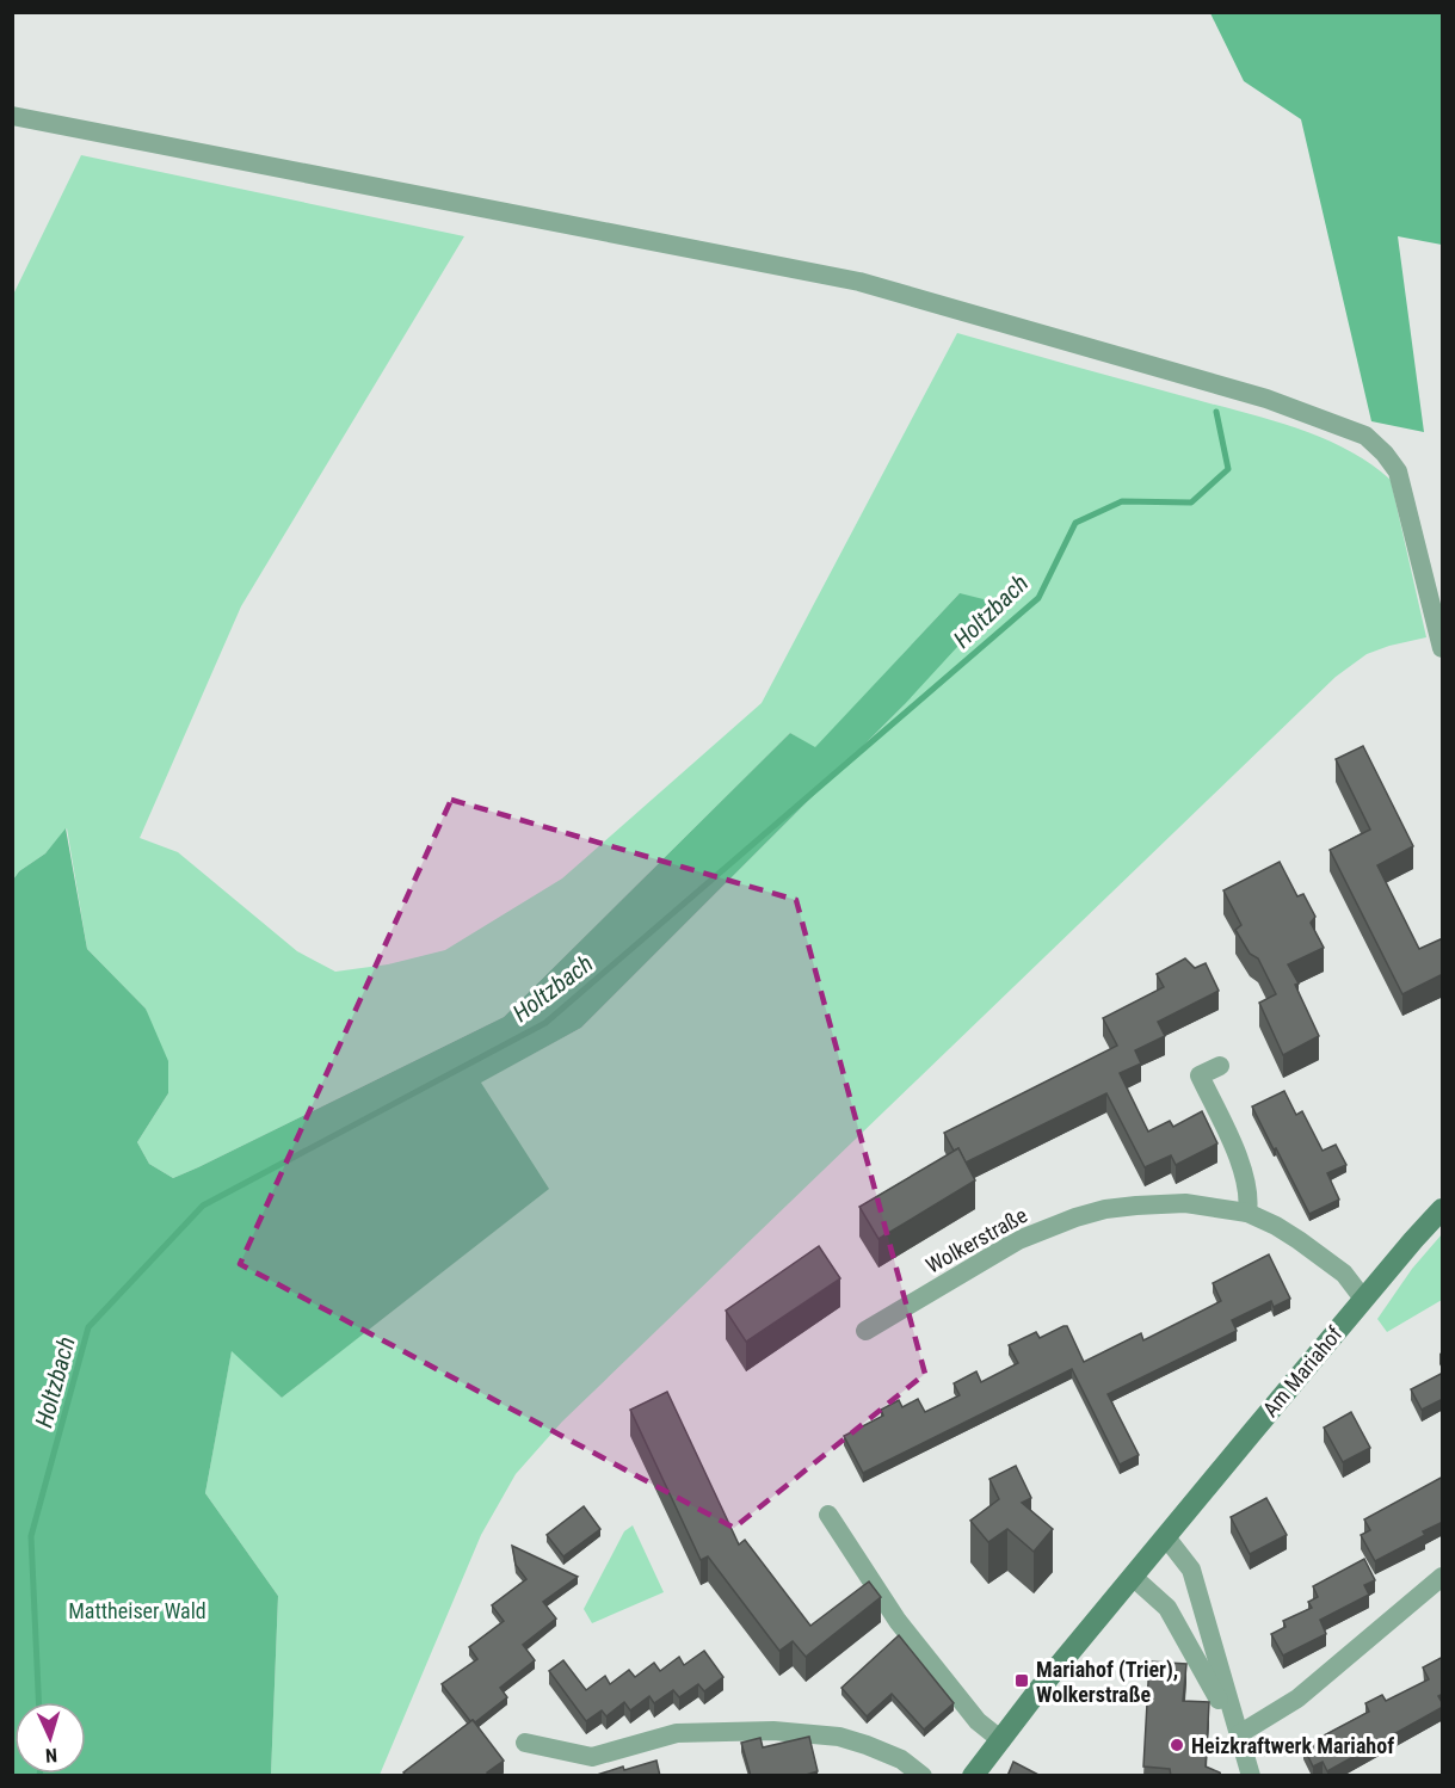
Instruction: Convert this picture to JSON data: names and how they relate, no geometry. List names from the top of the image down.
{
  "streets": {
    "street": ["Wolkerstraße", "Am Mariahof"]
  },
  "crossings": [
    ["Wolkerstraße", "Am Mariahof"]
  ],
  "water": ["Holtzbach"],
  "parks": ["Mattheiser Wald"],
  "places": {
    "transit": ["Mariahof (Trier), Wolkerstraße"],
    "other": ["Heizkraftwerk Mariahof"]
  },
  "north": "bottom"
}
